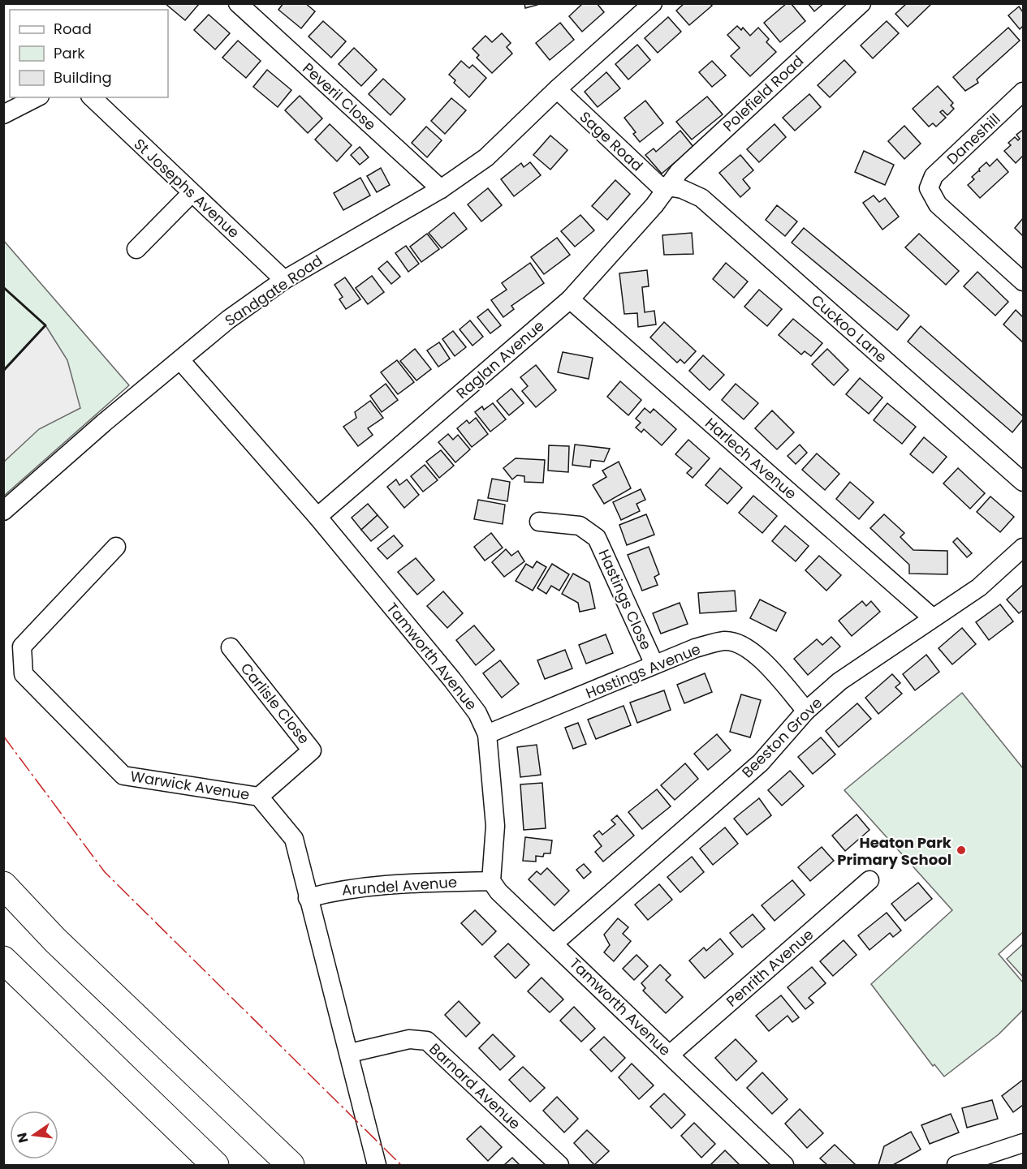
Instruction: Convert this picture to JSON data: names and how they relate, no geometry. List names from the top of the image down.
{
  "streets": {
    "street": [
      "Polefield Road",
      "Peveril Close",
      "Daneshill",
      "Sage Road",
      "St Josephs Avenue",
      "Sandgate Road",
      "Cuckoo Lane",
      "Raglan Avenue",
      "Harlech Avenue",
      "Hastings Close",
      "Tamworth Avenue",
      "Hastings Avenue",
      "Carlisle Close",
      "Beeston Grove",
      "Warwick Avenue",
      "Arundel Avenue",
      "Penrith Avenue",
      "Barnard Avenue"
    ]
  },
  "crossings": [
    ["Polefield Road", "Sage Road"],
    ["Polefield Road", "Cuckoo Lane"],
    ["Polefield Road", "Raglan Avenue"],
    ["Peveril Close", "Sandgate Road"],
    ["Sage Road", "Sandgate Road"],
    ["Sage Road", "Cuckoo Lane"],
    ["Sage Road", "Raglan Avenue"],
    ["St Josephs Avenue", "Sandgate Road"],
    ["Sandgate Road", "Tamworth Avenue"],
    ["Cuckoo Lane", "Raglan Avenue"],
    ["Raglan Avenue", "Harlech Avenue"],
    ["Raglan Avenue", "Tamworth Avenue"],
    ["Harlech Avenue", "Beeston Grove"],
    ["Hastings Close", "Hastings Avenue"],
    ["Tamworth Avenue", "Hastings Avenue"],
    ["Tamworth Avenue", "Beeston Grove"],
    ["Tamworth Avenue", "Arundel Avenue"],
    ["Tamworth Avenue", "Penrith Avenue"],
    ["Hastings Avenue", "Beeston Grove"],
    ["Carlisle Close", "Warwick Avenue"],
    ["Warwick Avenue", "Arundel Avenue"],
    ["Warwick Avenue", "Barnard Avenue"]
  ],
  "places": ["Heaton Park Primary School"],
  "legend": ["Road", "Park", "Building"],
  "north": "left"
}
